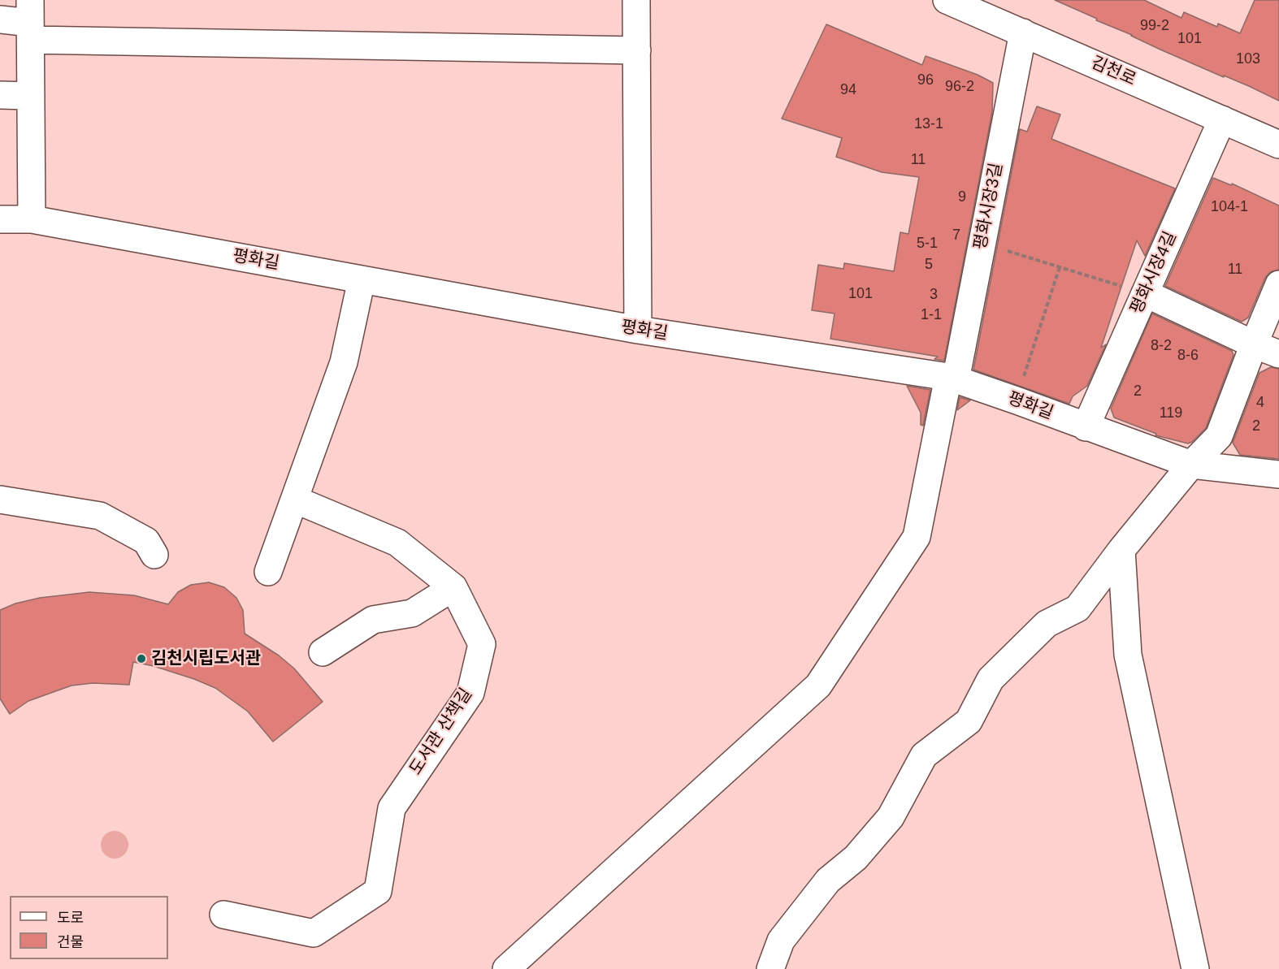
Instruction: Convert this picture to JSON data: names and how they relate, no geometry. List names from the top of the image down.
{
  "streets": {
    "street": [
      "김천로",
      "평화시장3길",
      "평화길",
      "평화시장4길",
      "도서관 산책길"
    ]
  },
  "crossings": [
    ["김천로", "평화시장3길"],
    ["김천로", "평화시장4길"],
    ["평화시장3길", "평화길"],
    ["평화길", "평화시장4길"]
  ],
  "places": ["김천시립도서관"],
  "house_numbers": [
    "99-2",
    "101",
    "103",
    "96",
    "96-2",
    "94",
    "13-1",
    "11",
    "9",
    "104-1",
    "7",
    "5-1",
    "5",
    "11",
    "101",
    "3",
    "1-1",
    "8-2",
    "8-6",
    "2",
    "4",
    "119",
    "2"
  ],
  "legend": ["도로", "건물"]
}
